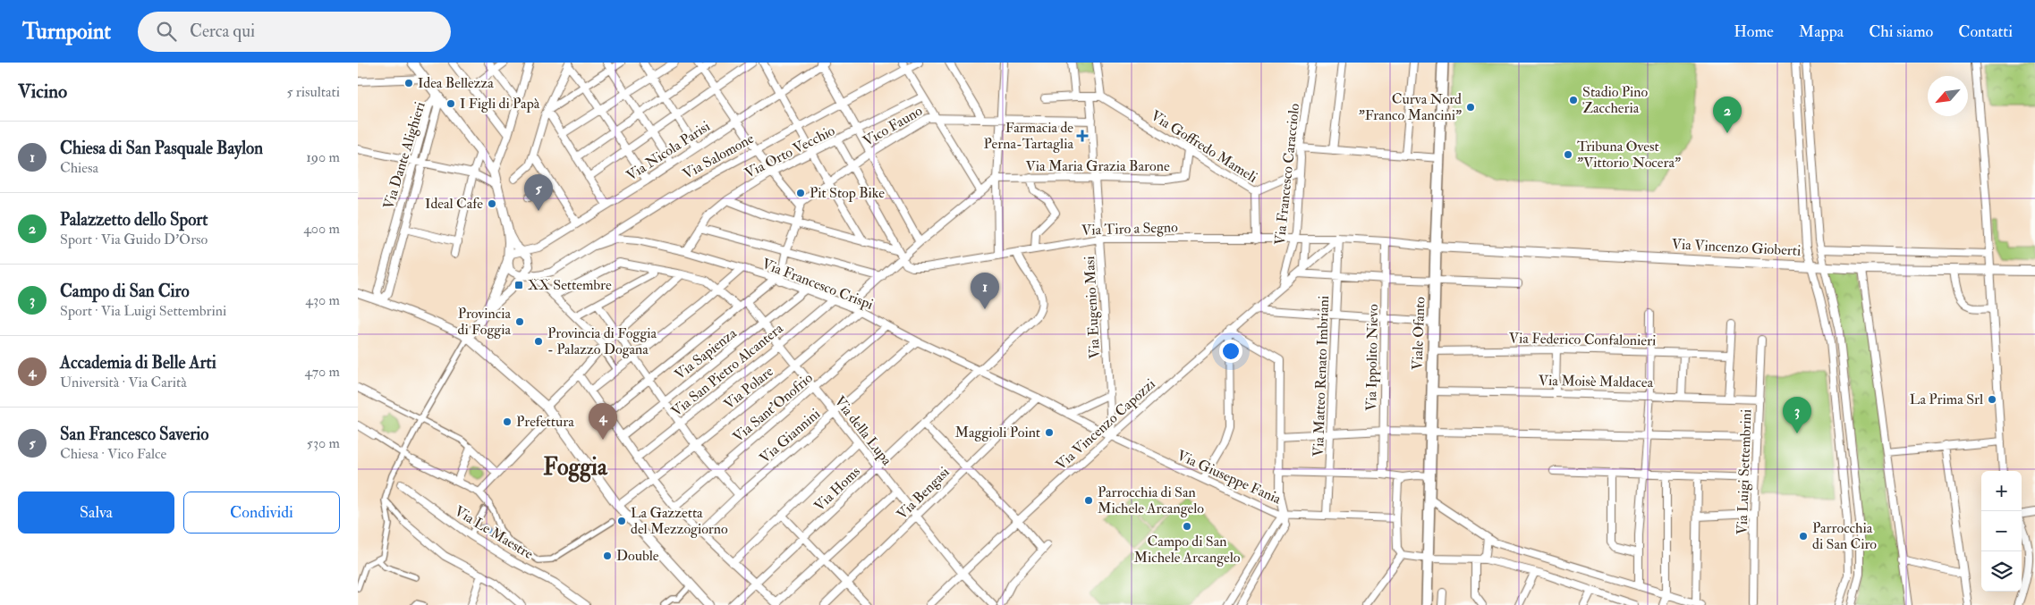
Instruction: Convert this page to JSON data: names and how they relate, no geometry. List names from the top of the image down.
{
  "streets": {
    "main road": ["Viale Ofanto"],
    "street": [
      "Vico Fauno",
      "Via Goffredo Mameli",
      "Via Nicola Parisi",
      "Via Orto Vecchio",
      "Via Dante Alighieri",
      "Via Salomone",
      "Via Maria Grazia Barone",
      "Via Francesco Caracciolo",
      "Via Tiro a Segno",
      "Via Vincenzo Gioberti",
      "Via Francesco Crispi",
      "Via Eugenio Masi",
      "Via Federico Confalonieri",
      "Via Sapienza",
      "Via Ippolito Nievo",
      "Via San Pietro Alcantera",
      "Via Matteo Renato Imbriani",
      "Via Moisè Maldacea",
      "Via Polare",
      "Via Sant'Onofrio",
      "Via Vincenzo Capozzi",
      "Via della Lupa",
      "Via Giannini",
      "Via Luigi Settembrini",
      "Via Giuseppe Fania",
      "Via Homs",
      "Via Bengasi",
      "Via Le Maestre"
    ]
  },
  "crossings": [
    ["Vico Fauno", "Via Eugenio Masi"],
    ["Via Goffredo Mameli", "Via Maria Grazia Barone"],
    ["Via Goffredo Mameli", "Via Tiro a Segno"],
    ["Via Orto Vecchio", "Via Tiro a Segno"],
    ["Via Orto Vecchio", "Via Francesco Crispi"],
    ["Via Salomone", "Via Francesco Crispi"],
    ["Via Maria Grazia Barone", "Via Eugenio Masi"],
    ["Via Francesco Caracciolo", "Via Tiro a Segno"],
    ["Via Francesco Caracciolo", "Via Vincenzo Capozzi"],
    ["Via Tiro a Segno", "Via Vincenzo Gioberti"],
    ["Via Tiro a Segno", "Via Eugenio Masi"],
    ["Via Tiro a Segno", "Viale Ofanto"],
    ["Via Tiro a Segno", "Via Ippolito Nievo"],
    ["Via Tiro a Segno", "Via Matteo Renato Imbriani"],
    ["Via Tiro a Segno", "Via Vincenzo Capozzi"],
    ["Via Tiro a Segno", "Via Homs"],
    ["Via Vincenzo Gioberti", "Viale Ofanto"],
    ["Via Francesco Crispi", "Via Eugenio Masi"],
    ["Via Francesco Crispi", "Via Sapienza"],
    ["Via Francesco Crispi", "Via San Pietro Alcantera"],
    ["Via Francesco Crispi", "Via Polare"],
    ["Via Francesco Crispi", "Via Sant'Onofrio"],
    ["Via Francesco Crispi", "Via Vincenzo Capozzi"],
    ["Via Francesco Crispi", "Via Giannini"],
    ["Via Francesco Crispi", "Via Giuseppe Fania"],
    ["Via Francesco Crispi", "Via Homs"],
    ["Via Francesco Crispi", "Via Bengasi"],
    ["Via Eugenio Masi", "Via Vincenzo Capozzi"],
    ["Via Eugenio Masi", "Via Giuseppe Fania"],
    ["Viale Ofanto", "Via Federico Confalonieri"],
    ["Viale Ofanto", "Via Moisè Maldacea"],
    ["Via Sapienza", "Via della Lupa"],
    ["Via San Pietro Alcantera", "Via della Lupa"],
    ["Via Matteo Renato Imbriani", "Via Vincenzo Capozzi"],
    ["Via Matteo Renato Imbriani", "Via Giuseppe Fania"],
    ["Via Moisè Maldacea", "Via Luigi Settembrini"],
    ["Via Polare", "Via della Lupa"],
    ["Via Sant'Onofrio", "Via della Lupa"],
    ["Via Vincenzo Capozzi", "Via della Lupa"],
    ["Via Vincenzo Capozzi", "Via Giuseppe Fania"],
    ["Via della Lupa", "Via Giannini"],
    ["Via della Lupa", "Via Homs"],
    ["Via della Lupa", "Via Bengasi"]
  ],
  "districts": ["Foggia"],
  "places": {
    "other": [
      "Idea Bellezza",
      "Stadio Pino Zaccheria",
      "I Figli di Papà",
      "Curva Nord \"Franco Mancini\"",
      "Tribuna Ovest \"Vittorio Nocera\"",
      "Pit Stop Bike",
      "Ideal Cafe",
      "Provincia di Foggia",
      "Provincia di Foggia - Palazzo Dogana",
      "La Prima Srl",
      "Prefettura",
      "Maggioli Point",
      "Parrocchia di San Michele Arcangelo",
      "La Gazzetta del Mezzogiorno",
      "Campo di San Michele Arcangelo",
      "Parrocchia di San Ciro",
      "Double"
    ],
    "health": ["Farmacia de Perna-Tartaglia"],
    "transit": ["XX Settembre"]
  },
  "north": "bottom left",
  "page": {
    "header": "Turnpoint",
    "search": "Cerca qui",
    "nav": [
      "Home",
      "Mappa",
      "Chi siamo",
      "Contatti"
    ],
    "heading": ["Vicino", "5 risultati"],
    "pins": [
      "2",
      "5",
      "1",
      "3",
      "4"
    ],
    "list": [
      {
        "mark": "1",
        "name": "Chiesa di San Pasquale Baylon",
        "note": "Chiesa",
        "value": "190 m"
      },
      {
        "mark": "2",
        "name": "Palazzetto dello Sport",
        "note": "Sport · Via Guido D'Orso",
        "value": "400 m"
      },
      {
        "mark": "3",
        "name": "Campo di San Ciro",
        "note": "Sport · Via Luigi Settembrini",
        "value": "430 m"
      },
      {
        "mark": "4",
        "name": "Accademia di Belle Arti",
        "note": "Università · Via Carità",
        "value": "470 m"
      },
      {
        "mark": "5",
        "name": "San Francesco Saverio",
        "note": "Chiesa · Vico Falce",
        "value": "530 m"
      }
    ],
    "map_buttons": ["+", "−"],
    "buttons": ["Salva", "Condividi"]
  }
}
